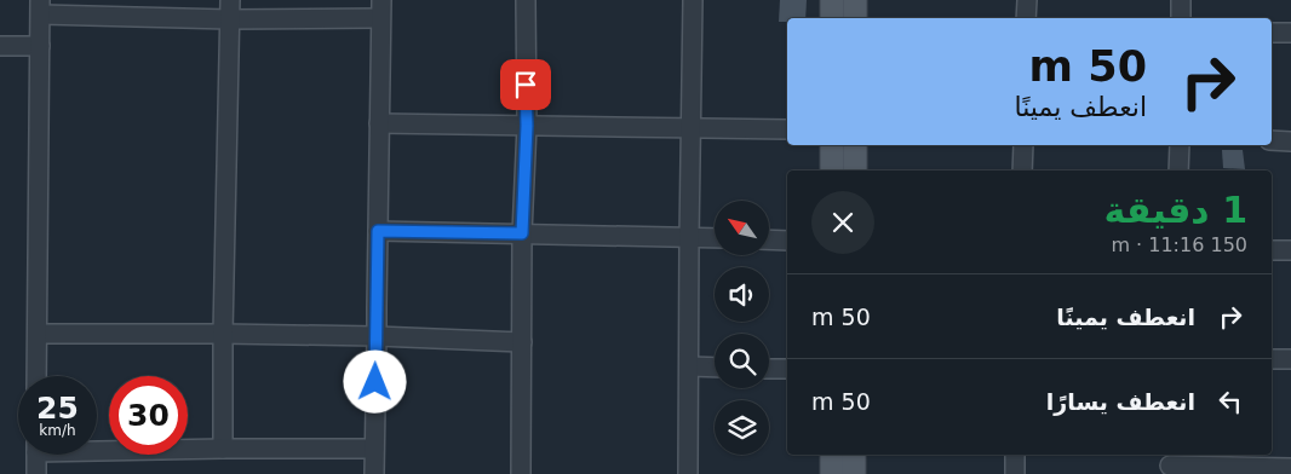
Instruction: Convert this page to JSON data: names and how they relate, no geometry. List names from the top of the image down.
{
  "north": "top left",
  "page": {
    "turn": ["50 m", "انعطف يمينًا"],
    "heading": ["1 دقيقة", "150 m · 11:16"],
    "list": [
      {
        "name": "انعطف يمينًا",
        "value": "50 m"
      },
      {
        "name": "انعطف يسارًا",
        "value": "50 m"
      }
    ],
    "speed": "25 km/h",
    "limit": "30"
  }
}
